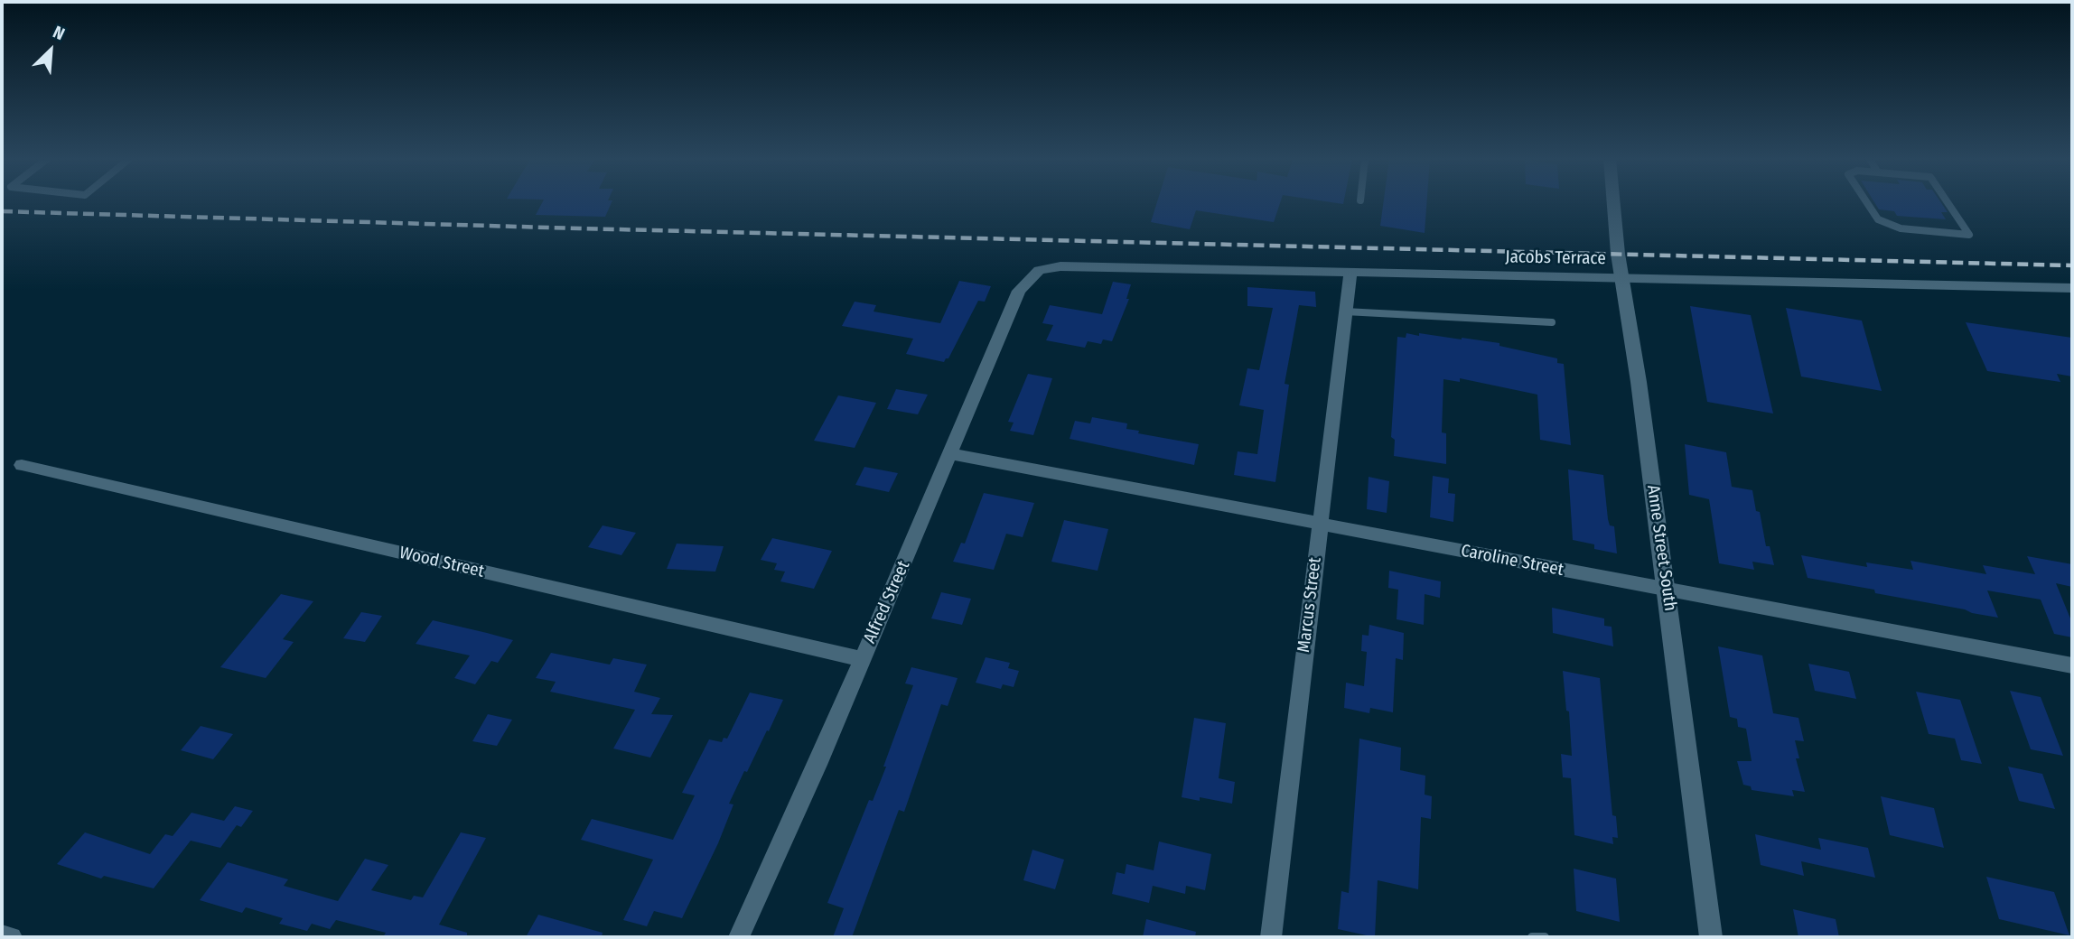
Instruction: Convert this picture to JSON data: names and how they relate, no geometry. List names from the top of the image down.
{
  "streets": {
    "street": [
      "Jacobs Terrace",
      "Anne Street South",
      "Caroline Street",
      "Wood Street",
      "Alfred Street",
      "Marcus Street"
    ]
  },
  "crossings": [
    ["Jacobs Terrace", "Anne Street South"],
    ["Jacobs Terrace", "Alfred Street"],
    ["Jacobs Terrace", "Marcus Street"],
    ["Anne Street South", "Caroline Street"],
    ["Caroline Street", "Alfred Street"],
    ["Caroline Street", "Marcus Street"],
    ["Wood Street", "Alfred Street"]
  ],
  "north": "top right"
}
